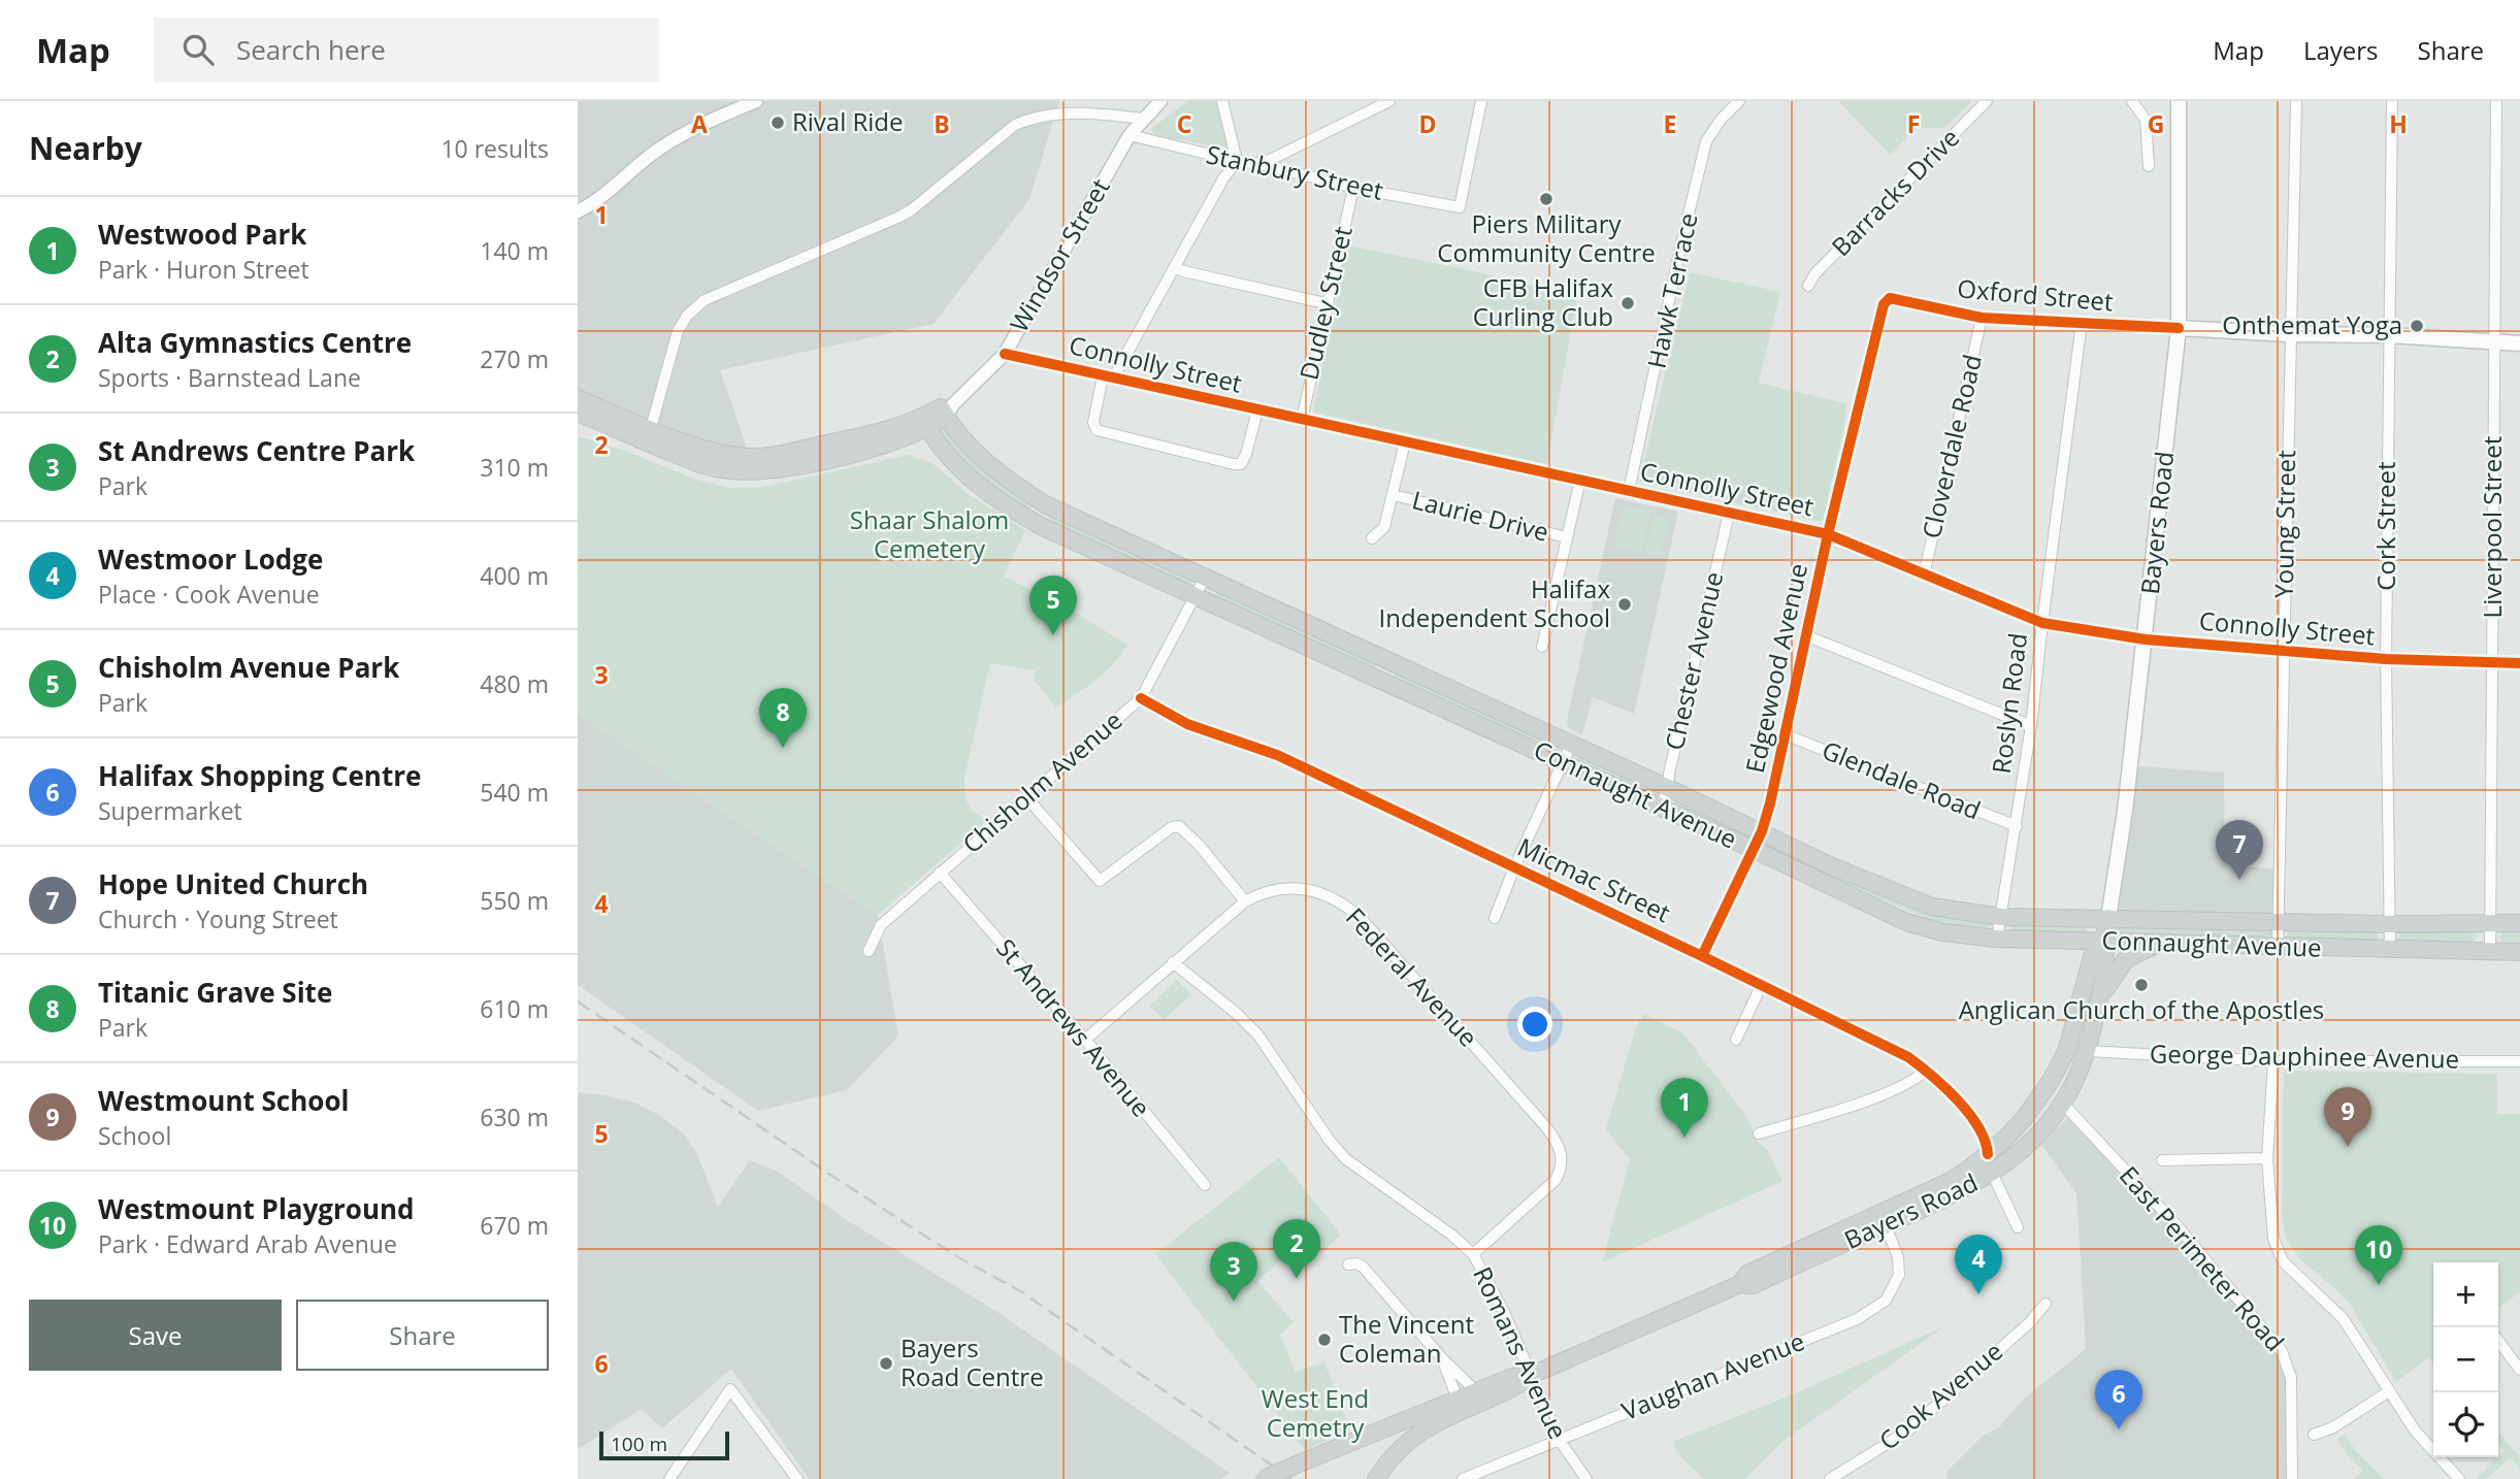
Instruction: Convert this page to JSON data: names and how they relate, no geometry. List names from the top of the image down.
{
  "streets": {
    "main road": [
      "Windsor Street",
      "Oxford Street",
      "Bayers Road",
      "Connaught Avenue"
    ],
    "street": [
      "Stanbury Street",
      "Barracks Drive",
      "Hawk Terrace",
      "Dudley Street",
      "Connolly Street",
      "Cloverdale Road",
      "Laurie Drive",
      "Young Street",
      "Cork Street",
      "Liverpool Street",
      "Chester Avenue",
      "Edgewood Avenue",
      "Roslyn Road",
      "Glendale Road",
      "Chisholm Avenue",
      "Micmac Street",
      "Federal Avenue",
      "St Andrews Avenue",
      "George Dauphinee Avenue",
      "East Perimeter Road",
      "Romans Avenue",
      "Vaughan Avenue",
      "Cook Avenue"
    ]
  },
  "crossings": [
    ["Stanbury Street", "Windsor Street"],
    ["Stanbury Street", "Dudley Street"],
    ["Windsor Street", "Connolly Street"],
    ["Windsor Street", "Connaught Avenue"],
    ["Hawk Terrace", "Connolly Street"],
    ["Oxford Street", "Cloverdale Road"],
    ["Oxford Street", "Bayers Road"],
    ["Oxford Street", "Young Street"],
    ["Oxford Street", "Cork Street"],
    ["Oxford Street", "Liverpool Street"],
    ["Oxford Street", "Edgewood Avenue"],
    ["Oxford Street", "Roslyn Road"],
    ["Dudley Street", "Connolly Street"],
    ["Connolly Street", "Cloverdale Road"],
    ["Connolly Street", "Bayers Road"],
    ["Connolly Street", "Young Street"],
    ["Connolly Street", "Cork Street"],
    ["Connolly Street", "Liverpool Street"],
    ["Connolly Street", "Chester Avenue"],
    ["Connolly Street", "Edgewood Avenue"],
    ["Connolly Street", "Roslyn Road"],
    ["Bayers Road", "Connaught Avenue"],
    ["Bayers Road", "Micmac Street"],
    ["Bayers Road", "George Dauphinee Avenue"],
    ["Bayers Road", "East Perimeter Road"],
    ["Bayers Road", "Romans Avenue"],
    ["Bayers Road", "Vaughan Avenue"],
    ["Young Street", "Connaught Avenue"],
    ["Cork Street", "Connaught Avenue"],
    ["Liverpool Street", "Connaught Avenue"],
    ["Chester Avenue", "Connaught Avenue"],
    ["Edgewood Avenue", "Glendale Road"],
    ["Edgewood Avenue", "Connaught Avenue"],
    ["Edgewood Avenue", "Micmac Street"],
    ["Roslyn Road", "Glendale Road"],
    ["Roslyn Road", "Connaught Avenue"],
    ["Chisholm Avenue", "Connaught Avenue"],
    ["Chisholm Avenue", "Micmac Street"],
    ["Chisholm Avenue", "St Andrews Avenue"],
    ["Federal Avenue", "St Andrews Avenue"],
    ["Federal Avenue", "Romans Avenue"],
    ["Romans Avenue", "Vaughan Avenue"]
  ],
  "parks": ["Shaar Shalom Cemetery", "West End Cemetry"],
  "places": [
    "Rival Ride",
    "Piers Military Community Centre",
    "CFB Halifax Curling Club",
    "Onthemat Yoga",
    "Halifax Independent School",
    "Anglican Church of the Apostles",
    "The Vincent Coleman",
    "Bayers Road Centre"
  ],
  "scale_bar": "100 m",
  "page": {
    "header": "Map",
    "search": "Search here",
    "nav": ["Map", "Layers", "Share"],
    "heading": ["Nearby", "10 results"],
    "list": [
      {
        "mark": "1",
        "name": "Westwood Park",
        "note": "Park · Huron Street",
        "value": "140 m"
      },
      {
        "mark": "2",
        "name": "Alta Gymnastics Centre",
        "note": "Sports · Barnstead Lane",
        "value": "270 m"
      },
      {
        "mark": "3",
        "name": "St Andrews Centre Park",
        "note": "Park",
        "value": "310 m"
      },
      {
        "mark": "4",
        "name": "Westmoor Lodge",
        "note": "Place · Cook Avenue",
        "value": "400 m"
      },
      {
        "mark": "5",
        "name": "Chisholm Avenue Park",
        "note": "Park",
        "value": "480 m"
      },
      {
        "mark": "6",
        "name": "Halifax Shopping Centre",
        "note": "Supermarket",
        "value": "540 m"
      },
      {
        "mark": "7",
        "name": "Hope United Church",
        "note": "Church · Young Street",
        "value": "550 m"
      },
      {
        "mark": "8",
        "name": "Titanic Grave Site",
        "note": "Park",
        "value": "610 m"
      },
      {
        "mark": "9",
        "name": "Westmount School",
        "note": "School",
        "value": "630 m"
      },
      {
        "mark": "10",
        "name": "Westmount Playground",
        "note": "Park · Edward Arab Avenue",
        "value": "670 m"
      }
    ],
    "pins": [
      "5",
      "8",
      "7",
      "1",
      "9",
      "2",
      "10",
      "4",
      "3",
      "6"
    ],
    "map_buttons": ["+", "−"],
    "buttons": ["Save", "Share"],
    "scale": "100 m"
  },
  "grid": {
    "columns": [
      "A",
      "B",
      "C",
      "D",
      "E",
      "F",
      "G",
      "H"
    ],
    "rows": [
      "1",
      "2",
      "3",
      "4",
      "5",
      "6"
    ]
  }
}
